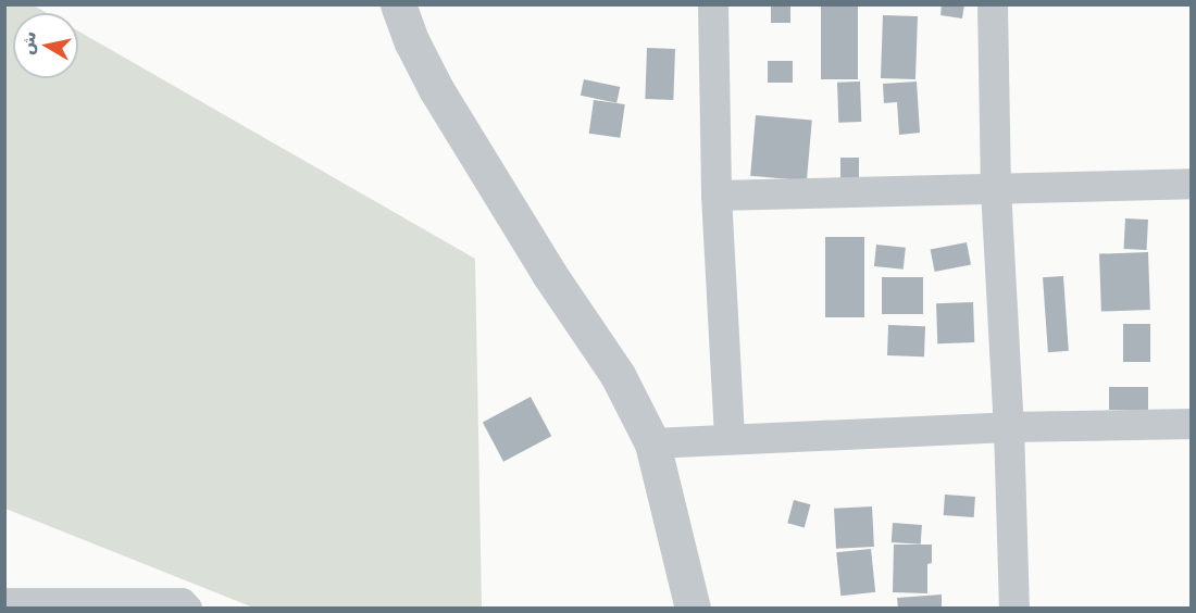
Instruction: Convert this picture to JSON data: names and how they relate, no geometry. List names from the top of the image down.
{
  "north": "left"
}
